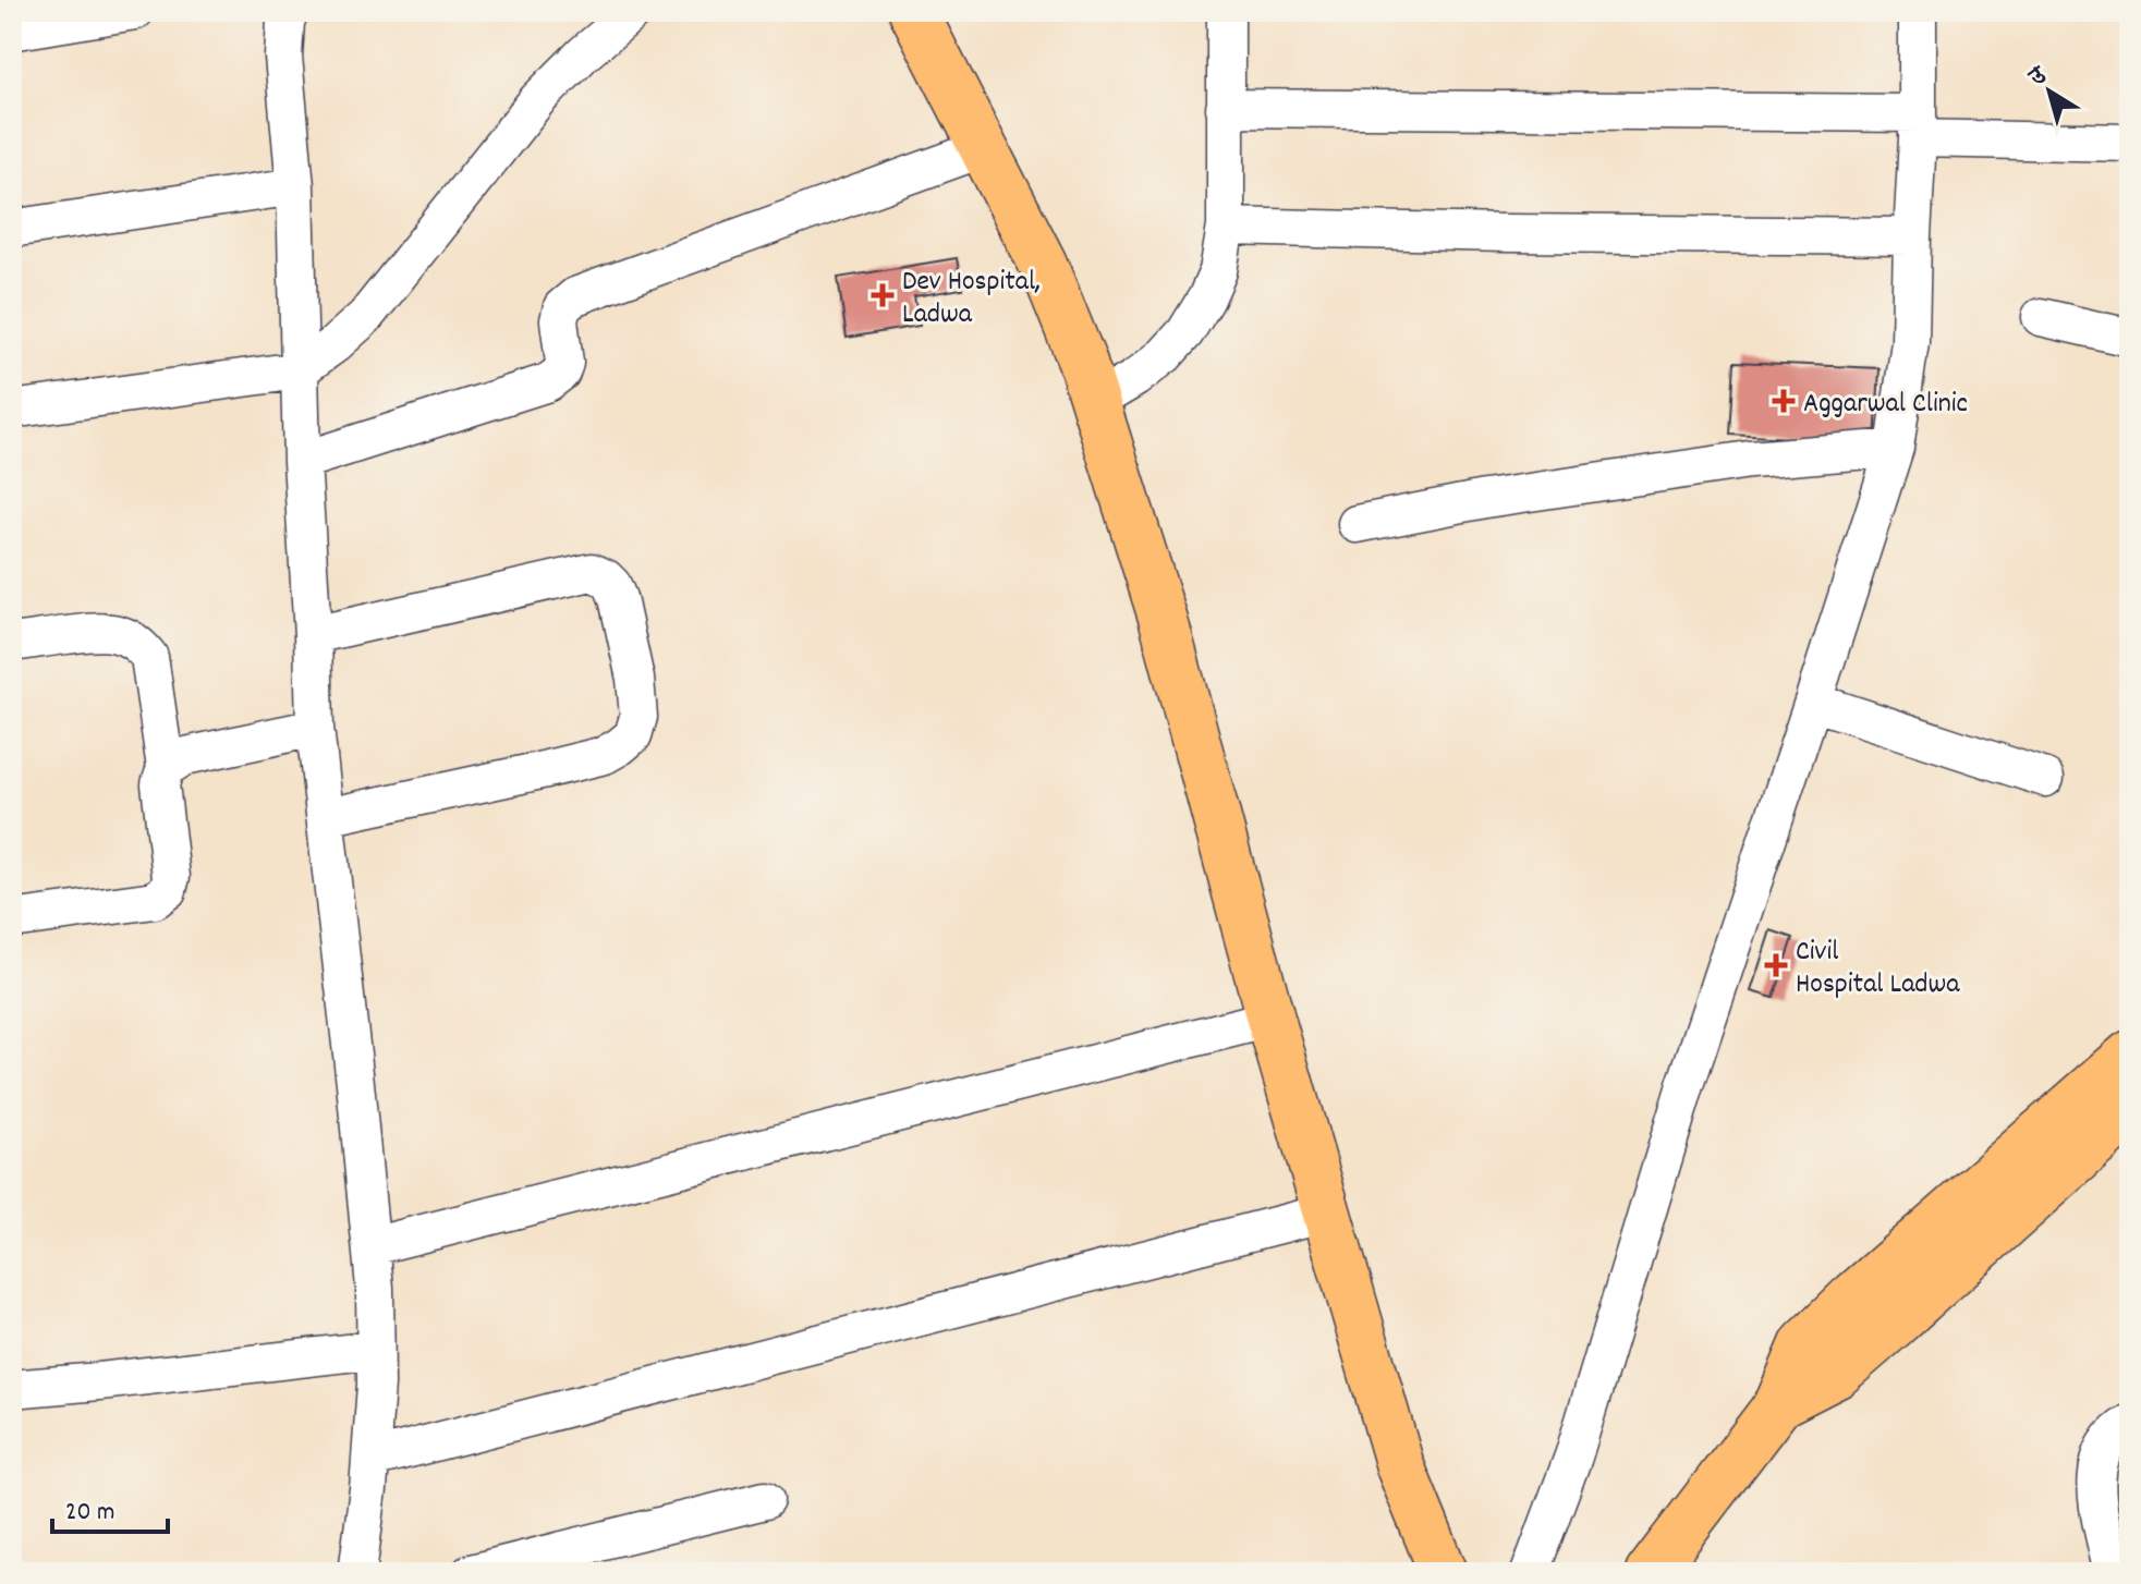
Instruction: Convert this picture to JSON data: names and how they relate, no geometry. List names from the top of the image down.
{
  "places": {
    "health": ["Dev Hospital, Ladwa", "Aggarwal Clinic", "Civil Hospital Ladwa"]
  },
  "scale_bar": "20 m",
  "north": "top left"
}
